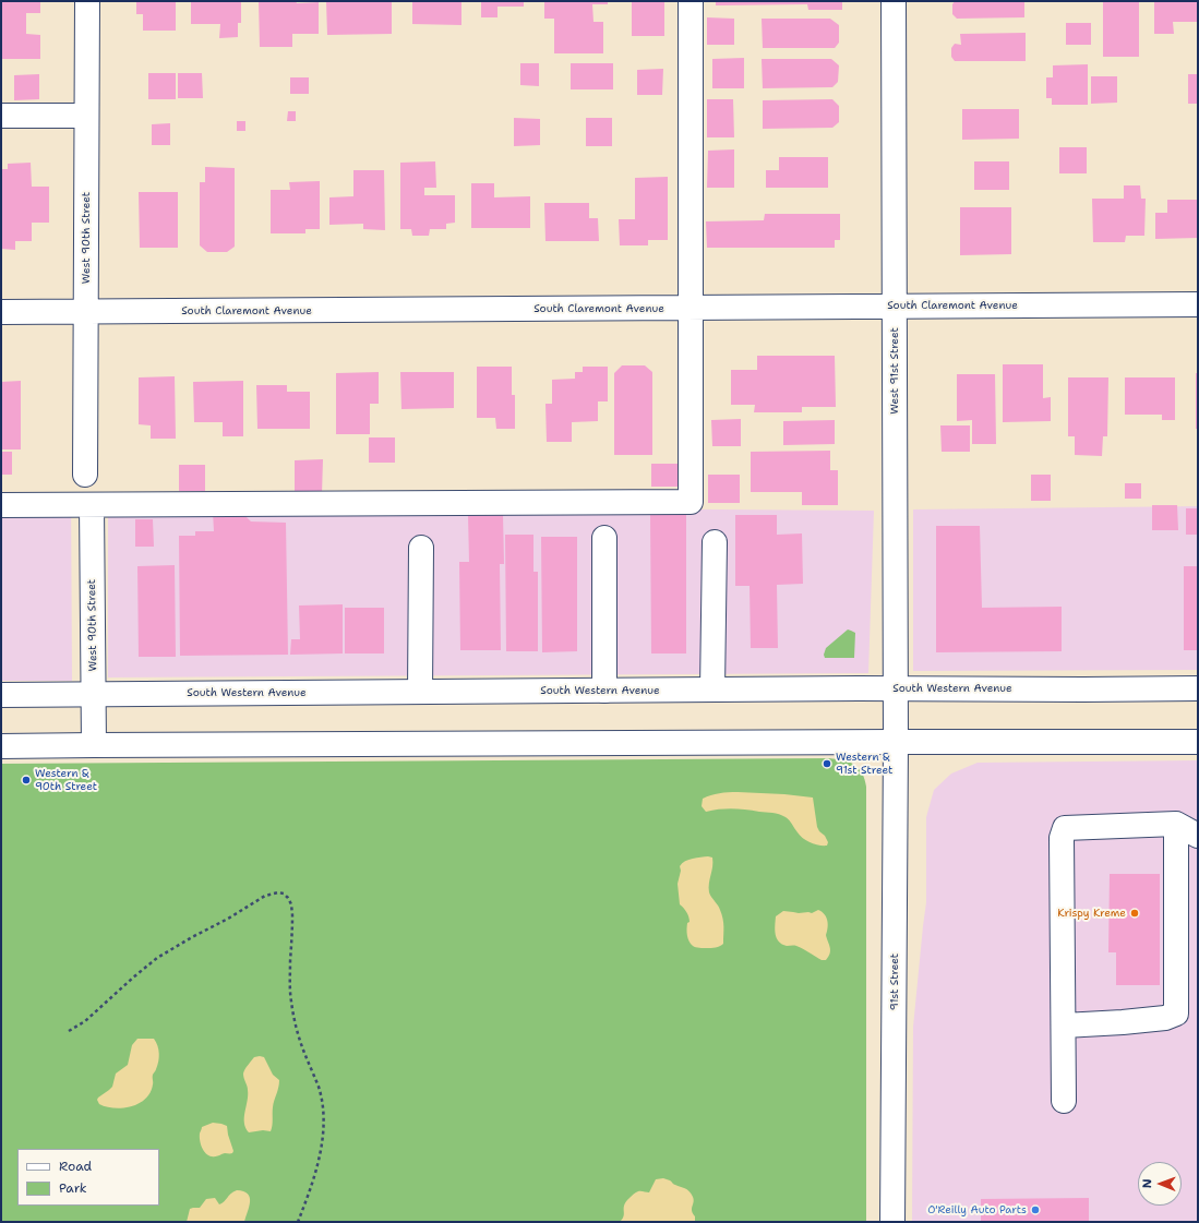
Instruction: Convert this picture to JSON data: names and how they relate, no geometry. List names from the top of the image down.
{
  "streets": {
    "street": [
      "West 90th Street",
      "South Claremont Avenue",
      "West 91st Street",
      "South Western Avenue",
      "91st Street"
    ]
  },
  "crossings": [
    ["West 90th Street", "South Claremont Avenue"],
    ["West 90th Street", "South Western Avenue"],
    ["South Claremont Avenue", "West 91st Street"],
    ["West 91st Street", "South Western Avenue"],
    ["West 91st Street", "91st Street"]
  ],
  "places": [
    "Western & 91st Street",
    "Western & 90th Street",
    "Krispy Kreme",
    "O'Reilly Auto Parts"
  ],
  "legend": ["Road", "Park"],
  "north": "left"
}
